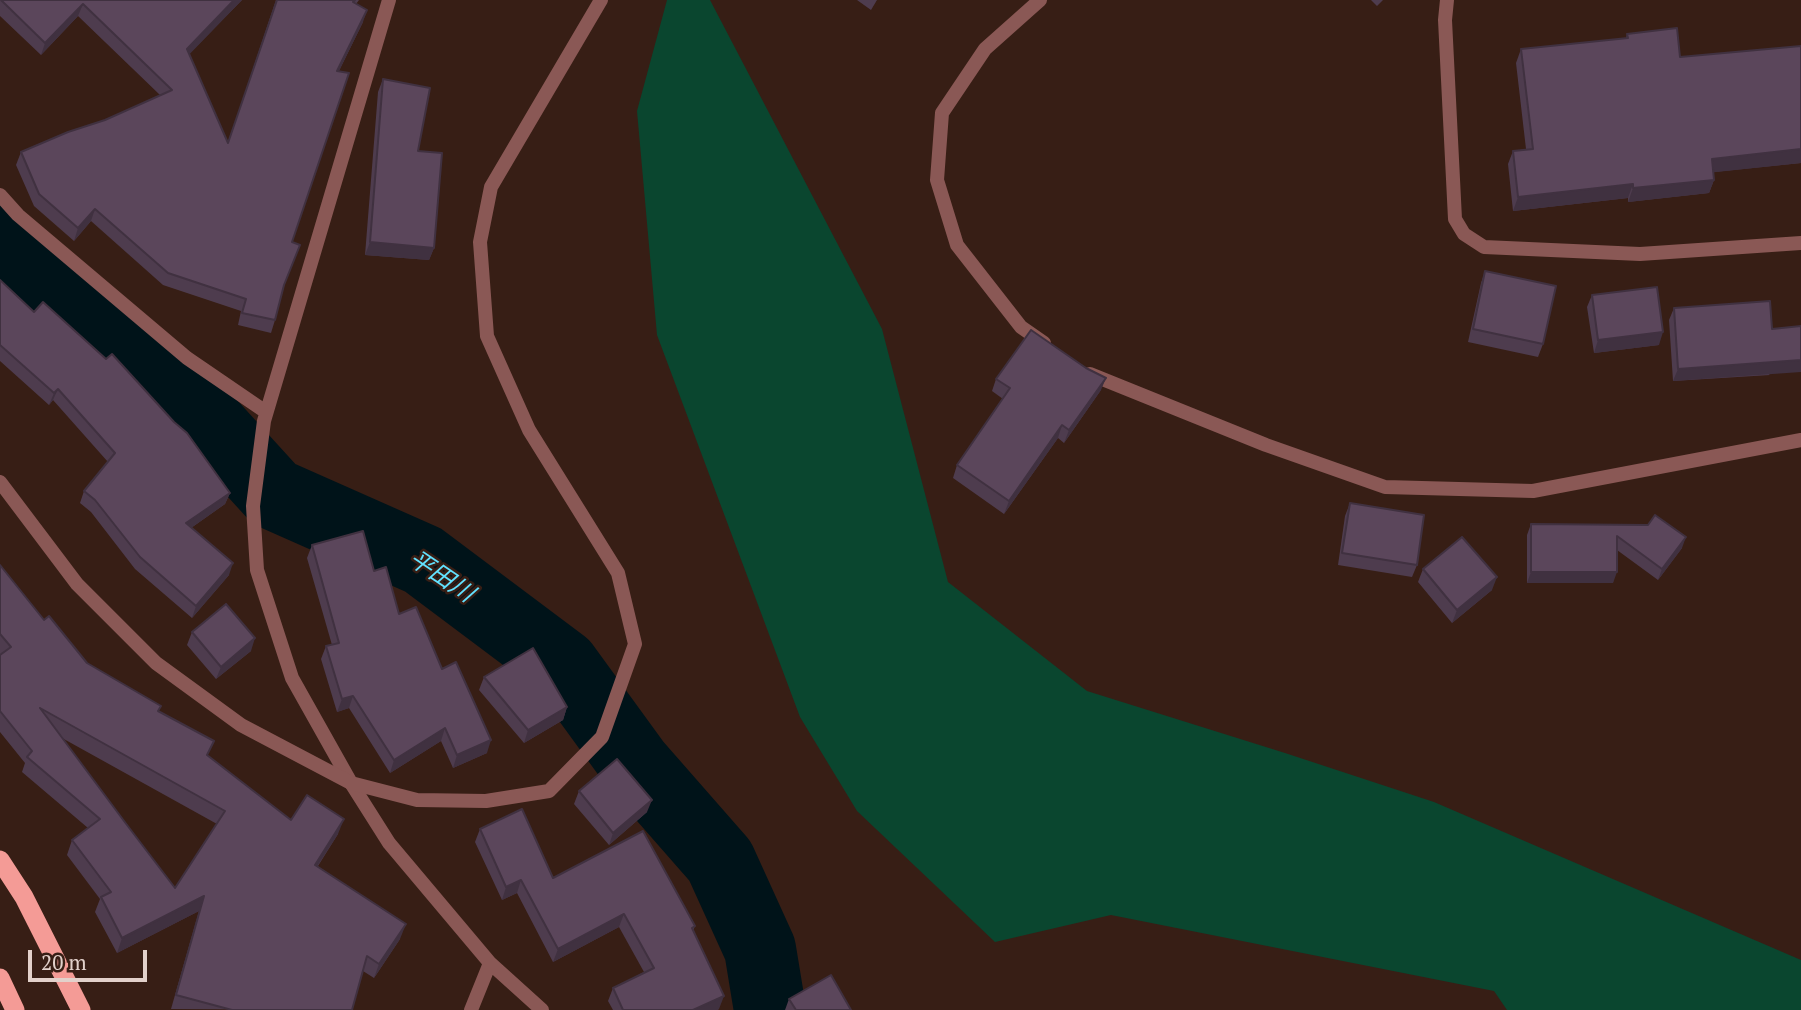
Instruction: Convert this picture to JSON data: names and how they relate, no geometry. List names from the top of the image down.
{
  "water": ["平田川"],
  "scale_bar": "20 m"
}
